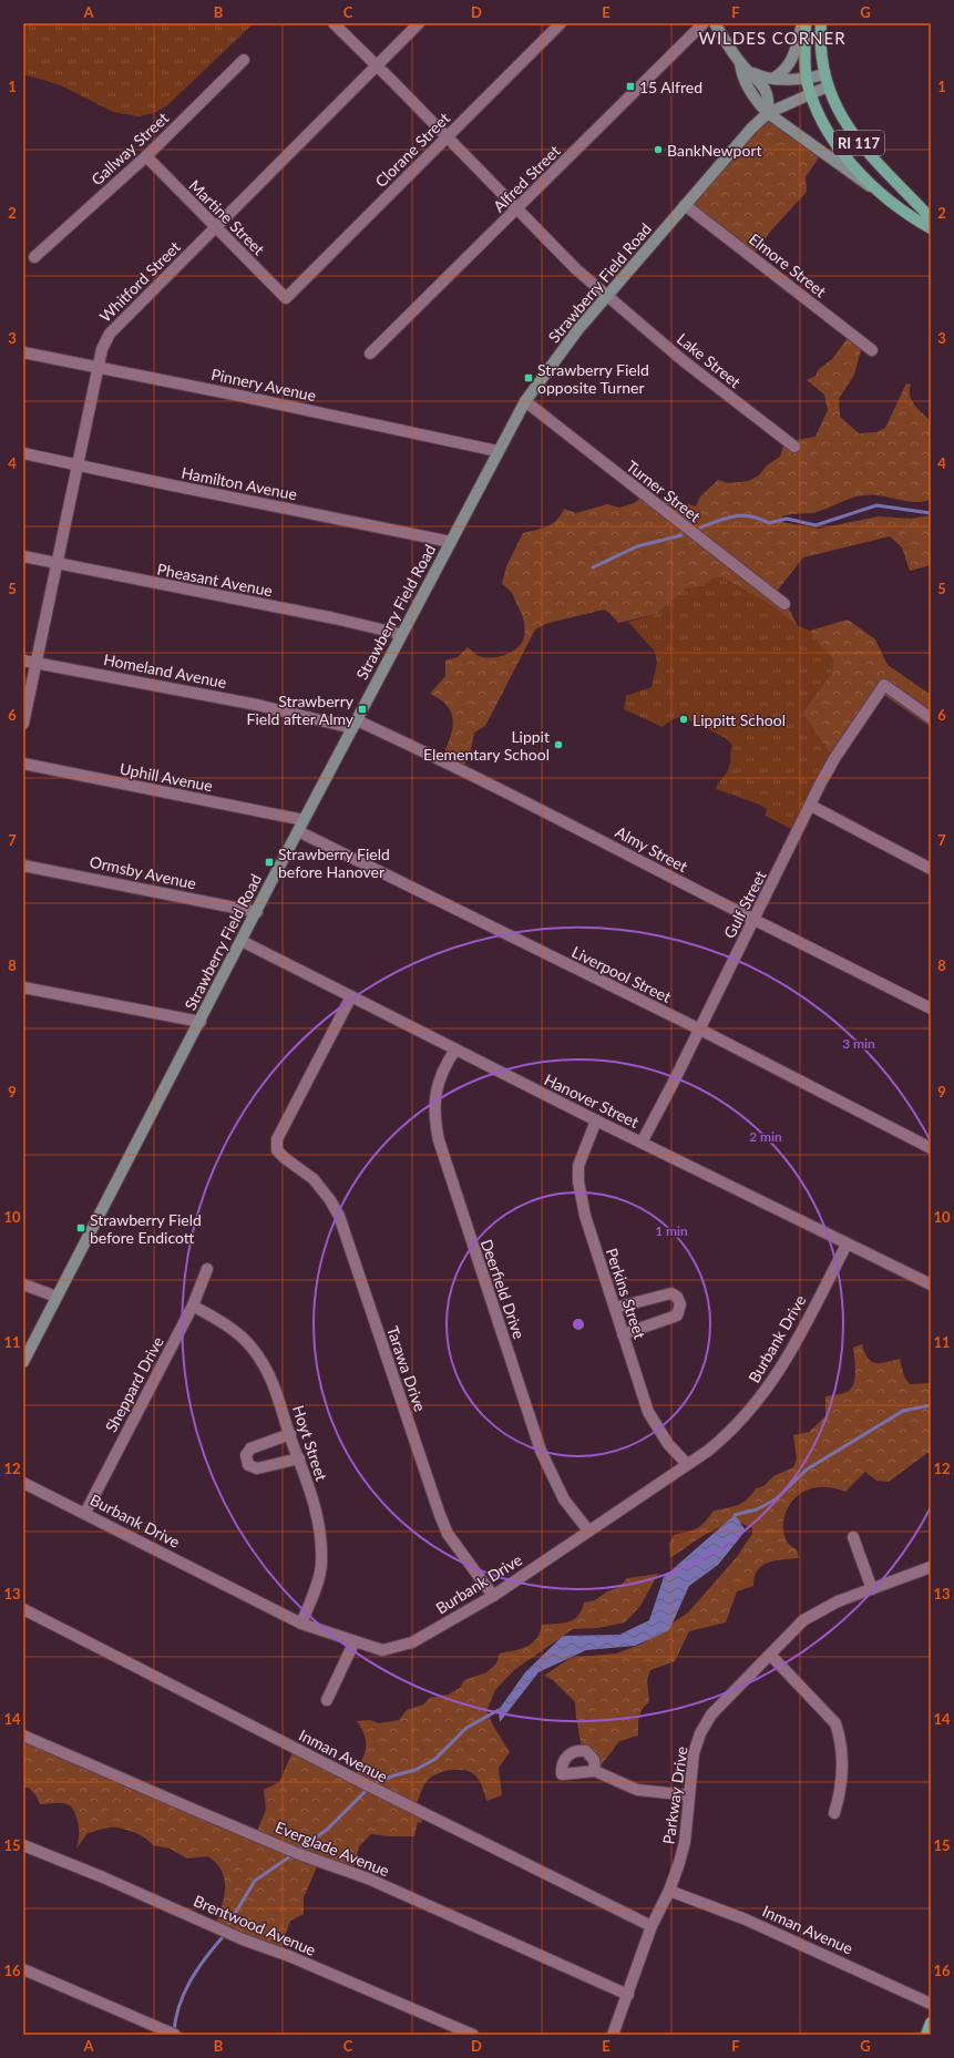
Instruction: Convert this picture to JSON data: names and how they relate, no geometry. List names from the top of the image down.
{
  "streets": {
    "main road": ["RI 117"],
    "street": [
      "Gallway Street",
      "Clorane Street",
      "Alfred Street",
      "Martine Street",
      "Elmore Street",
      "Whitford Street",
      "Strawberry Field Road",
      "Lake Street",
      "Pinnery Avenue",
      "Hamilton Avenue",
      "Turner Street",
      "Pheasant Avenue",
      "Homeland Avenue",
      "Uphill Avenue",
      "Almy Street",
      "Ormsby Avenue",
      "Gulf Street",
      "Liverpool Street",
      "Hanover Street",
      "Deerfield Drive",
      "Perkins Street",
      "Burbank Drive",
      "Tarawa Drive",
      "Sheppard Drive",
      "Hoyt Street",
      "Inman Avenue",
      "Parkway Drive",
      "Everglade Avenue",
      "Brentwood Avenue"
    ]
  },
  "crossings": [
    ["RI 117", "Strawberry Field Road"],
    ["Gallway Street", "Martine Street"],
    ["Clorane Street", "Martine Street"],
    ["Clorane Street", "Lake Street"],
    ["Alfred Street", "Lake Street"],
    ["Martine Street", "Whitford Street"],
    ["Elmore Street", "Strawberry Field Road"],
    ["Whitford Street", "Lake Street"],
    ["Whitford Street", "Pinnery Avenue"],
    ["Whitford Street", "Hamilton Avenue"],
    ["Whitford Street", "Pheasant Avenue"],
    ["Whitford Street", "Homeland Avenue"],
    ["Strawberry Field Road", "Lake Street"],
    ["Strawberry Field Road", "Pinnery Avenue"],
    ["Strawberry Field Road", "Hamilton Avenue"],
    ["Strawberry Field Road", "Turner Street"],
    ["Strawberry Field Road", "Pheasant Avenue"],
    ["Strawberry Field Road", "Homeland Avenue"],
    ["Strawberry Field Road", "Uphill Avenue"],
    ["Strawberry Field Road", "Almy Street"],
    ["Strawberry Field Road", "Ormsby Avenue"],
    ["Strawberry Field Road", "Liverpool Street"],
    ["Strawberry Field Road", "Hanover Street"],
    ["Homeland Avenue", "Almy Street"],
    ["Almy Street", "Gulf Street"],
    ["Gulf Street", "Liverpool Street"],
    ["Gulf Street", "Hanover Street"],
    ["Hanover Street", "Deerfield Drive"],
    ["Hanover Street", "Perkins Street"],
    ["Hanover Street", "Burbank Drive"],
    ["Hanover Street", "Tarawa Drive"],
    ["Deerfield Drive", "Burbank Drive"],
    ["Perkins Street", "Burbank Drive"],
    ["Burbank Drive", "Tarawa Drive"],
    ["Burbank Drive", "Sheppard Drive"],
    ["Burbank Drive", "Hoyt Street"],
    ["Sheppard Drive", "Hoyt Street"],
    ["Inman Avenue", "Parkway Drive"],
    ["Parkway Drive", "Everglade Avenue"]
  ],
  "districts": ["WILDES CORNER"],
  "places": {
    "transit": [
      "15 Alfred",
      "Strawberry Field opposite Turner",
      "Strawberry Field after Almy",
      "Strawberry Field before Hanover",
      "Strawberry Field before Endicott"
    ],
    "other": ["BankNewport", "Lippitt School", "Lippit Elementary School"]
  },
  "grid": {
    "columns": [
      "A",
      "B",
      "C",
      "D",
      "E",
      "F",
      "G"
    ],
    "rows": [
      "1",
      "2",
      "3",
      "4",
      "5",
      "6",
      "7",
      "8",
      "9",
      "10",
      "11",
      "12",
      "13",
      "14",
      "15",
      "16"
    ]
  },
  "rings": ["3 min", "2 min", "1 min"]
}
